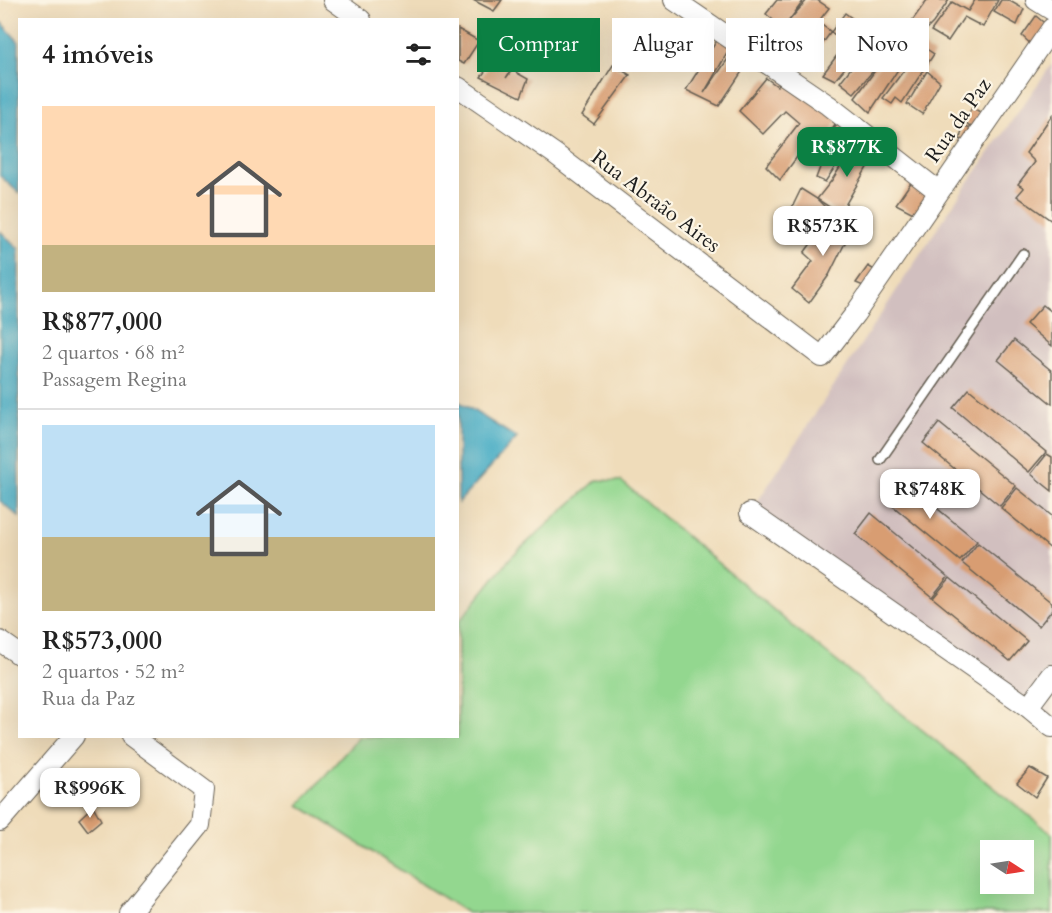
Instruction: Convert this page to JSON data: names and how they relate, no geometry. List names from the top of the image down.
{
  "streets": {
    "street": ["Rua da Paz", "Rua Abraão Aires"]
  },
  "crossings": [
    ["Rua da Paz", "Rua Abraão Aires"]
  ],
  "north": "right",
  "page": {
    "chip": [
      "Comprar",
      "Alugar",
      "Filtros",
      "Novo"
    ],
    "heading": "4 imóveis",
    "list": [
      {
        "name": "R$877,000",
        "note": "2 quartos · 68 m² · Passagem Regina"
      },
      {
        "name": "R$573,000",
        "note": "2 quartos · 52 m² · Rua da Paz"
      }
    ],
    "price": [
      "R$877K",
      "R$573K",
      "R$748K",
      "R$996K"
    ]
  }
}
